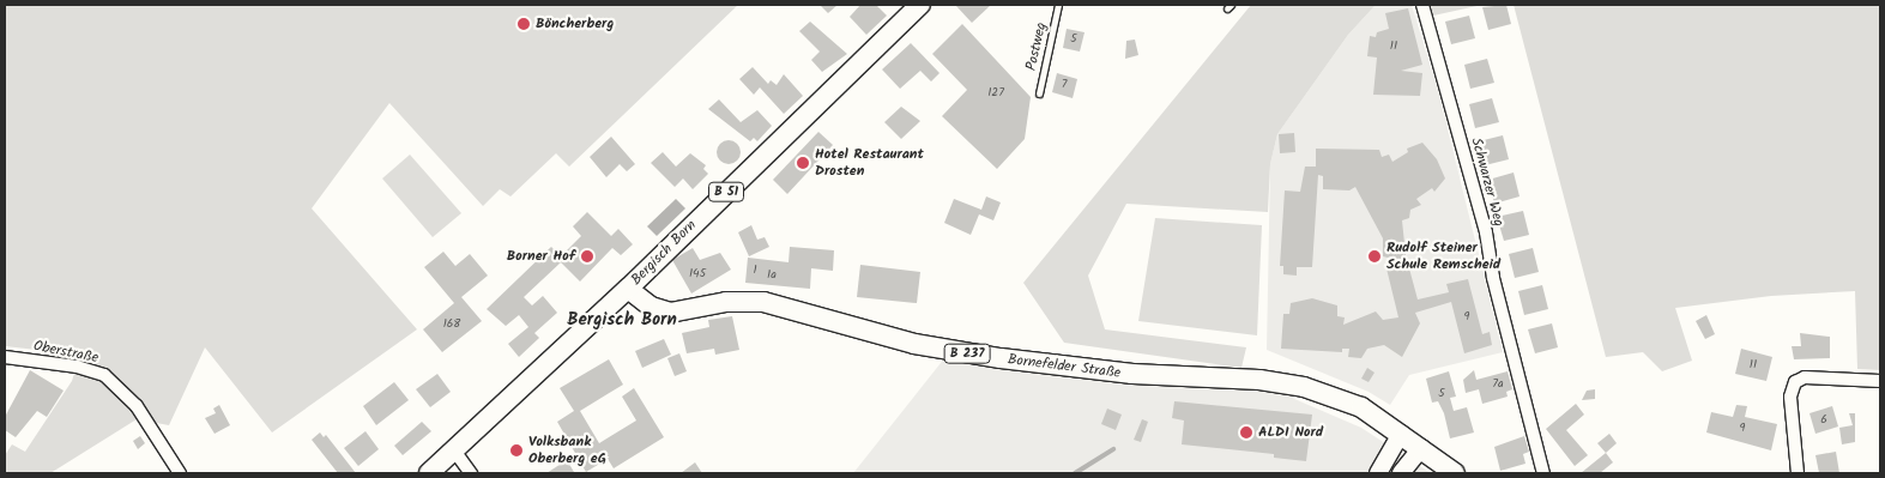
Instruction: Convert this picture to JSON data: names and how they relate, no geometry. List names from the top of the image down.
{
  "streets": {
    "main road": [
      "B 51",
      "Bergisch Born",
      "B 237",
      "Bornefelder Straße"
    ],
    "street": ["Schwarzer Weg", "Oberstraße"],
    "lane": ["Postweg"]
  },
  "crossings": [
    ["Bergisch Born", "Bornefelder Straße"]
  ],
  "districts": ["Bergisch Born"],
  "places": [
    "Böncherberg",
    "Hotel Restaurant Drosten",
    "Borner Hof",
    "Rudolf Steiner Schule Remscheid",
    "ALDI Nord",
    "Volksbank Oberberg eG"
  ],
  "house_numbers": [
    "5",
    "11",
    "7",
    "127",
    "1",
    "145",
    "1a",
    "9",
    "168",
    "11",
    "7a",
    "5",
    "6",
    "9"
  ]
}
